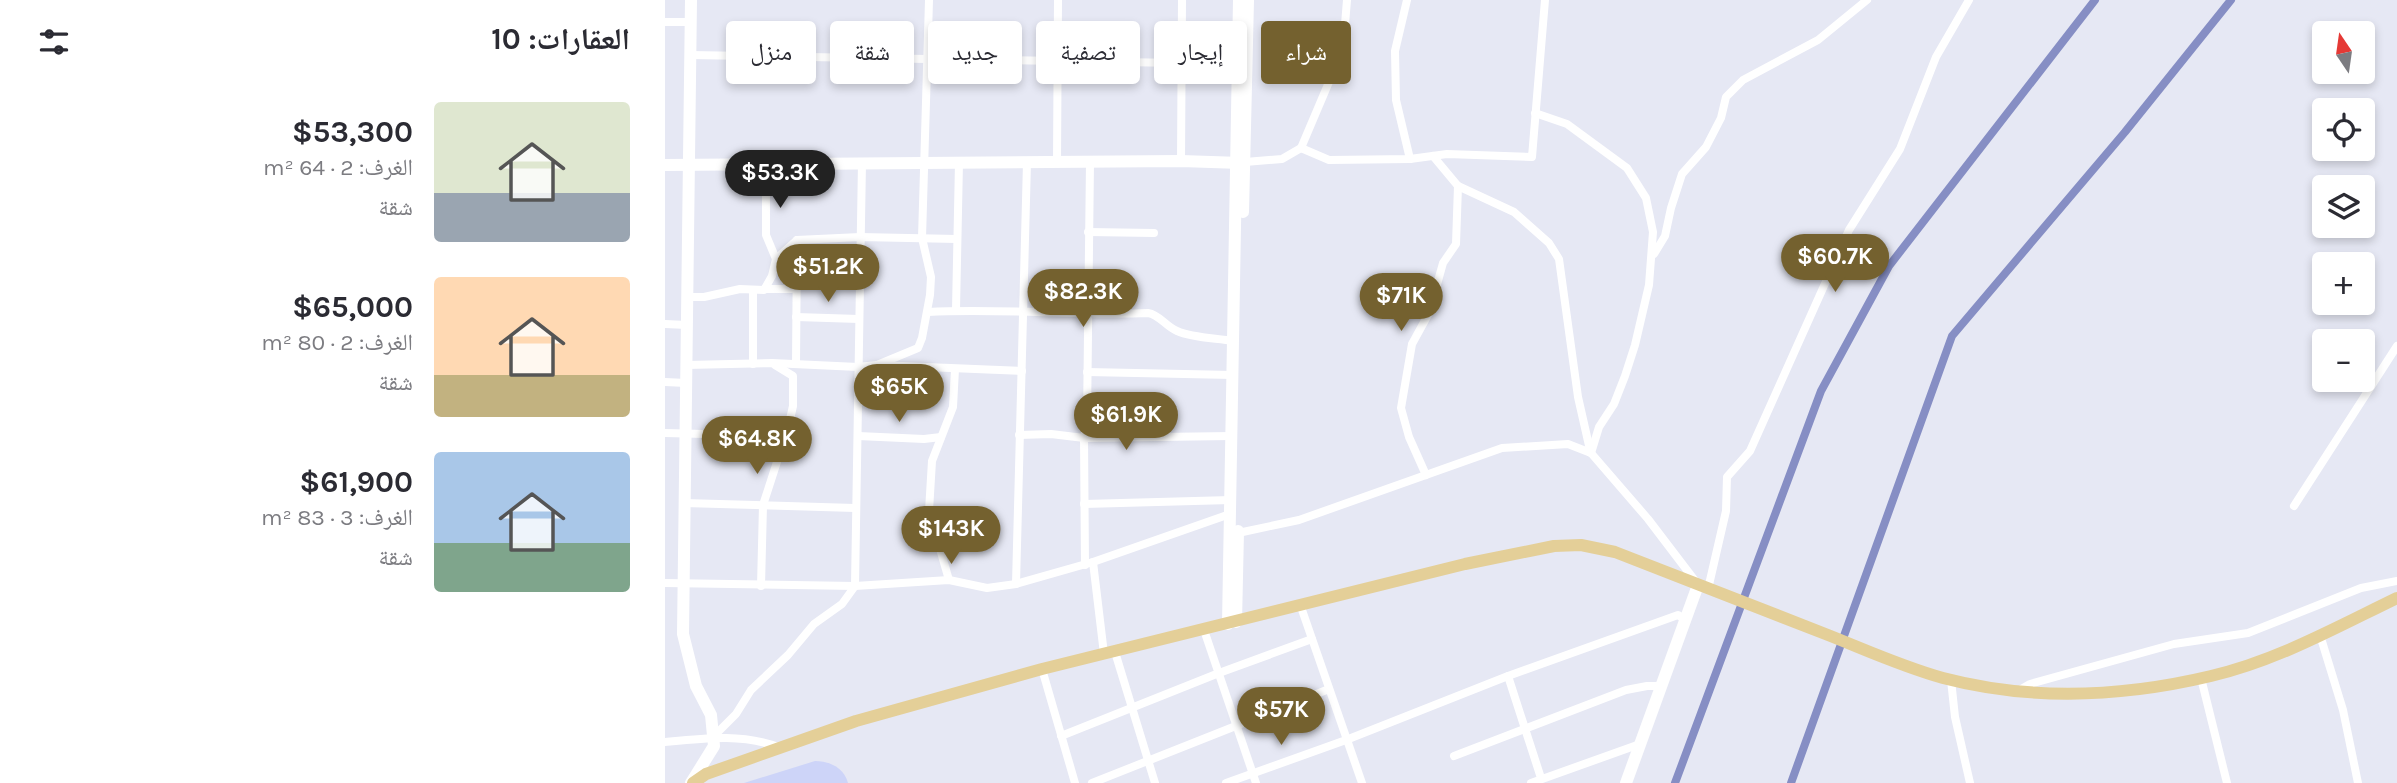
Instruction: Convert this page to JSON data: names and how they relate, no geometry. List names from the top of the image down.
{
  "north": "top",
  "page": {
    "heading": "العقارات: 10",
    "map_buttons": ["+", "−"],
    "chip": [
      "شراء",
      "إيجار",
      "تصفية",
      "جديد",
      "شقة",
      "منزل"
    ],
    "list": [
      {
        "name": "$53,300",
        "note": "الغرف: 2 · 64 m² · شقة"
      },
      {
        "name": "$65,000",
        "note": "الغرف: 2 · 80 m² · شقة"
      },
      {
        "name": "$61,900",
        "note": "الغرف: 3 · 83 m² · شقة"
      }
    ],
    "price": [
      "$53.3K",
      "$60.7K",
      "$51.2K",
      "$82.3K",
      "$71K",
      "$65K",
      "$61.9K",
      "$64.8K",
      "$143K",
      "$57K"
    ]
  }
}
